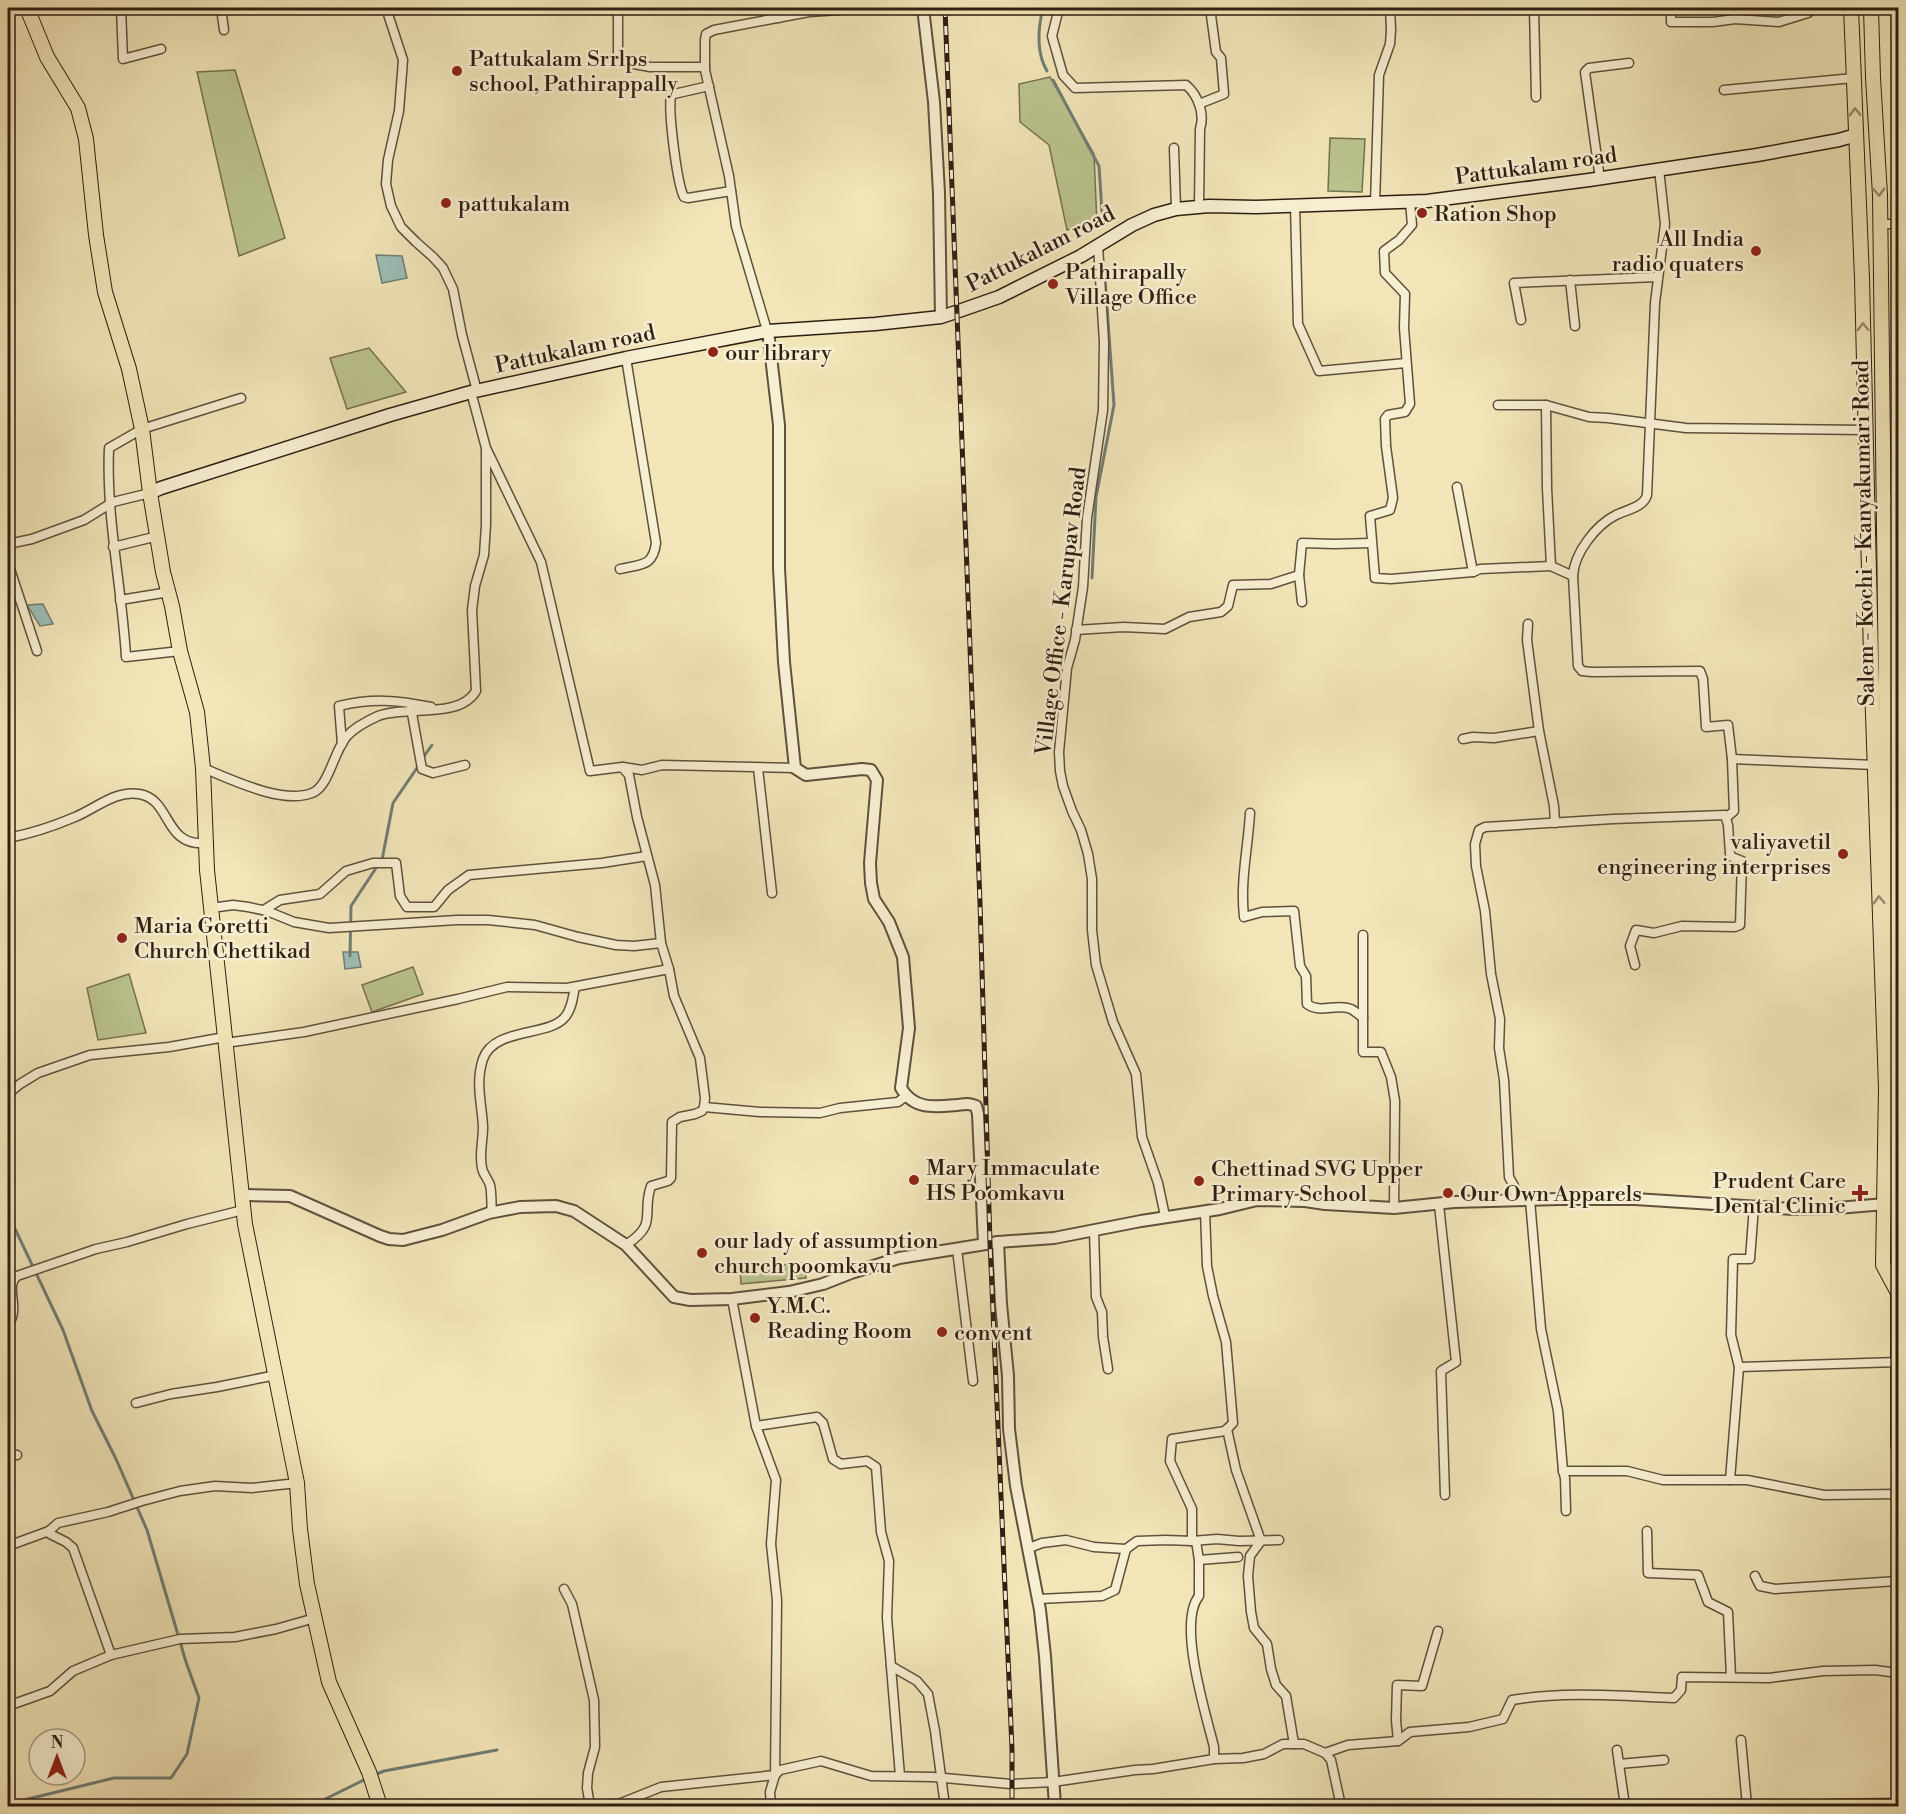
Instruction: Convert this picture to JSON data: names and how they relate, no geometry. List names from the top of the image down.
{
  "streets": {
    "main road": ["Pattukalam road", "Salem - Kochi - Kanyakumari Road"],
    "street": ["Village Office - Karupav Road"]
  },
  "crossings": [
    ["Pattukalam road", "Village Office - Karupav Road"]
  ],
  "places": {
    "other": [
      "Pattukalam Srrlps school, Pathirappally",
      "pattukalam",
      "Ration Shop",
      "All India radio quaters",
      "Pathirapally Village Office",
      "our library",
      "valiyavetil engineering interprises",
      "Maria Goretti Church Chettikad",
      "Mary Immaculate HS Poomkavu",
      "Chettinad SVG Upper Primary School",
      "Our Own Apparels",
      "our lady of assumption church poomkavu",
      "Y.M.C. Reading Room",
      "convent"
    ],
    "health": ["Prudent Care Dental Clinic"]
  },
  "north": "top"
}
